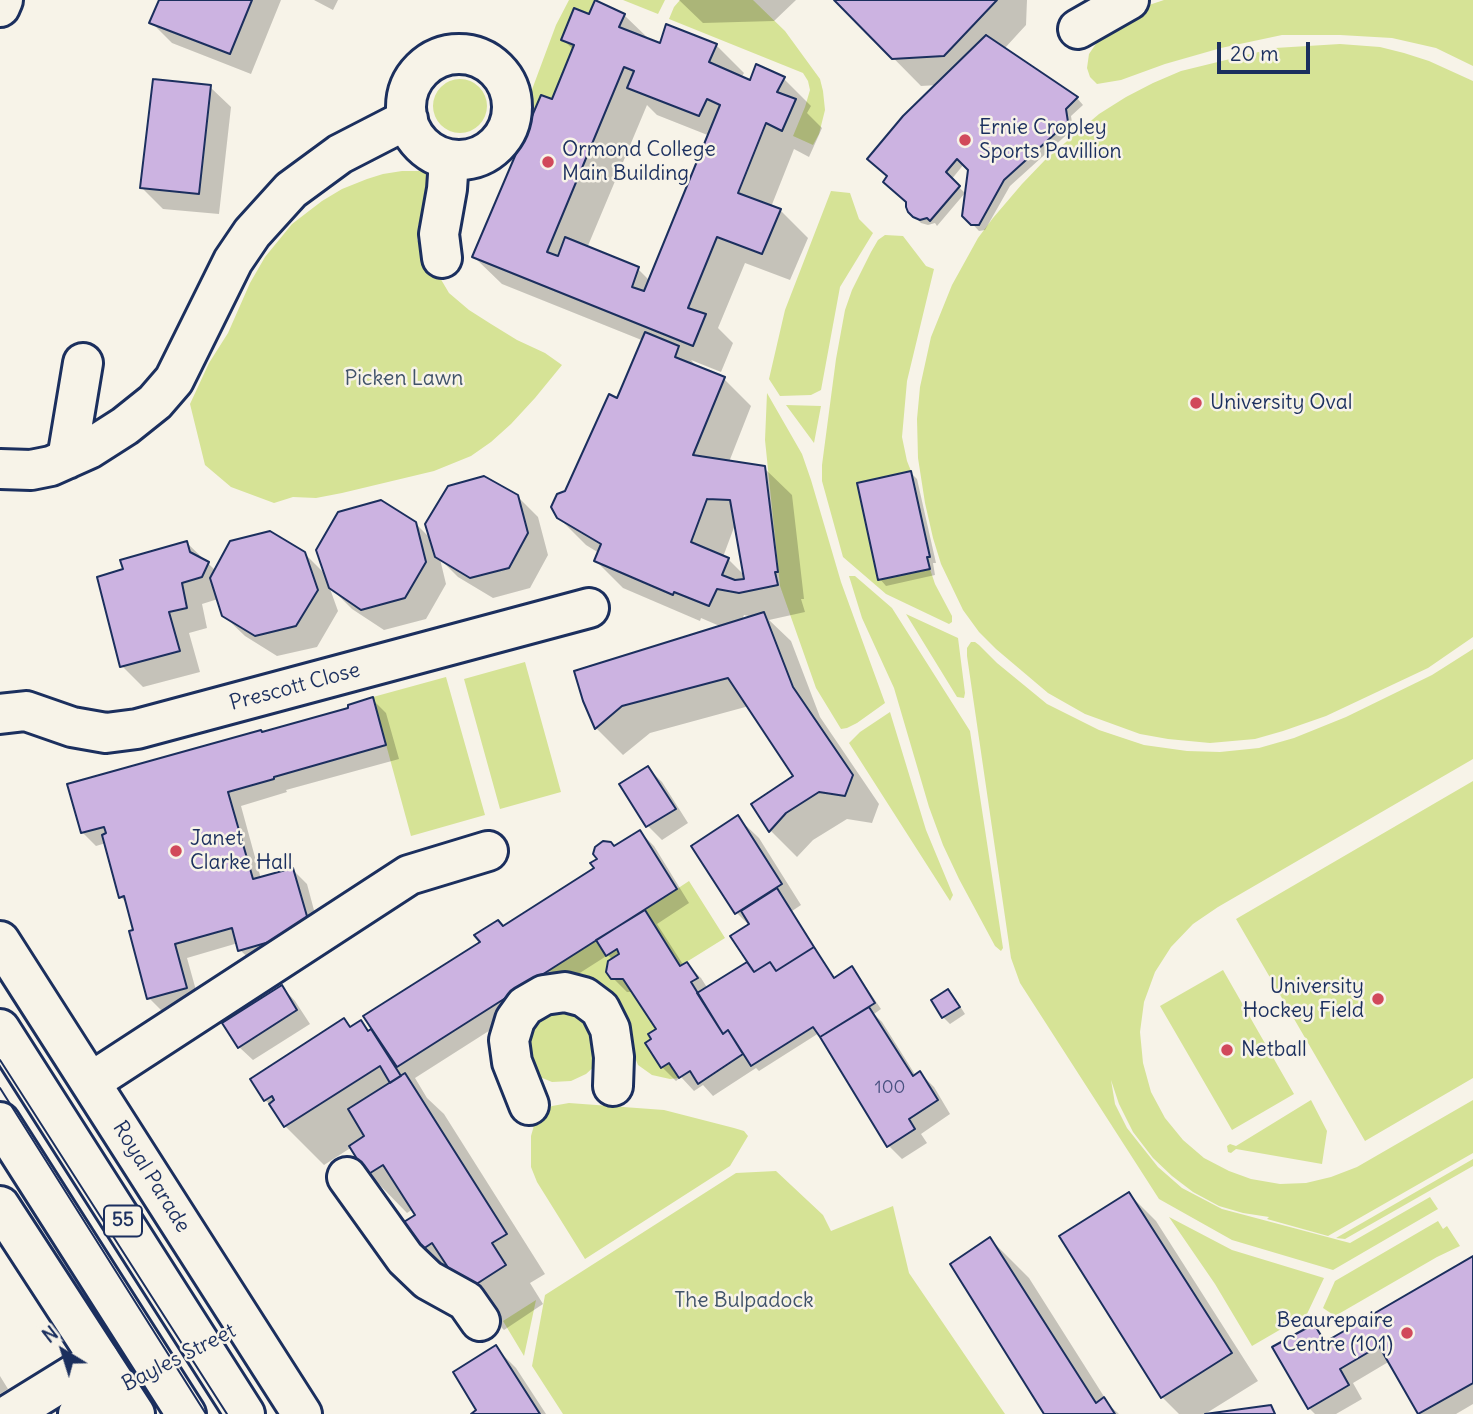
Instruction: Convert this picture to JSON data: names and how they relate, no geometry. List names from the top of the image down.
{
  "streets": {
    "main road": [
      "Prescott Close",
      "Royal Parade",
      "55",
      "Bayles Street"
    ]
  },
  "crossings": [
    ["Royal Parade", "Bayles Street"],
    ["55", "Bayles Street"]
  ],
  "parks": ["Picken Lawn", "The Bulpadock"],
  "places": [
    "Ernie Cropley Sports Pavillion",
    "Ormond College Main Building",
    "University Oval",
    "Janet Clarke Hall",
    "University Hockey Field",
    "Netball",
    "Beaurepaire Centre (101)"
  ],
  "house_numbers": ["100"],
  "scale_bar": "20 m",
  "north": "top left"
}
